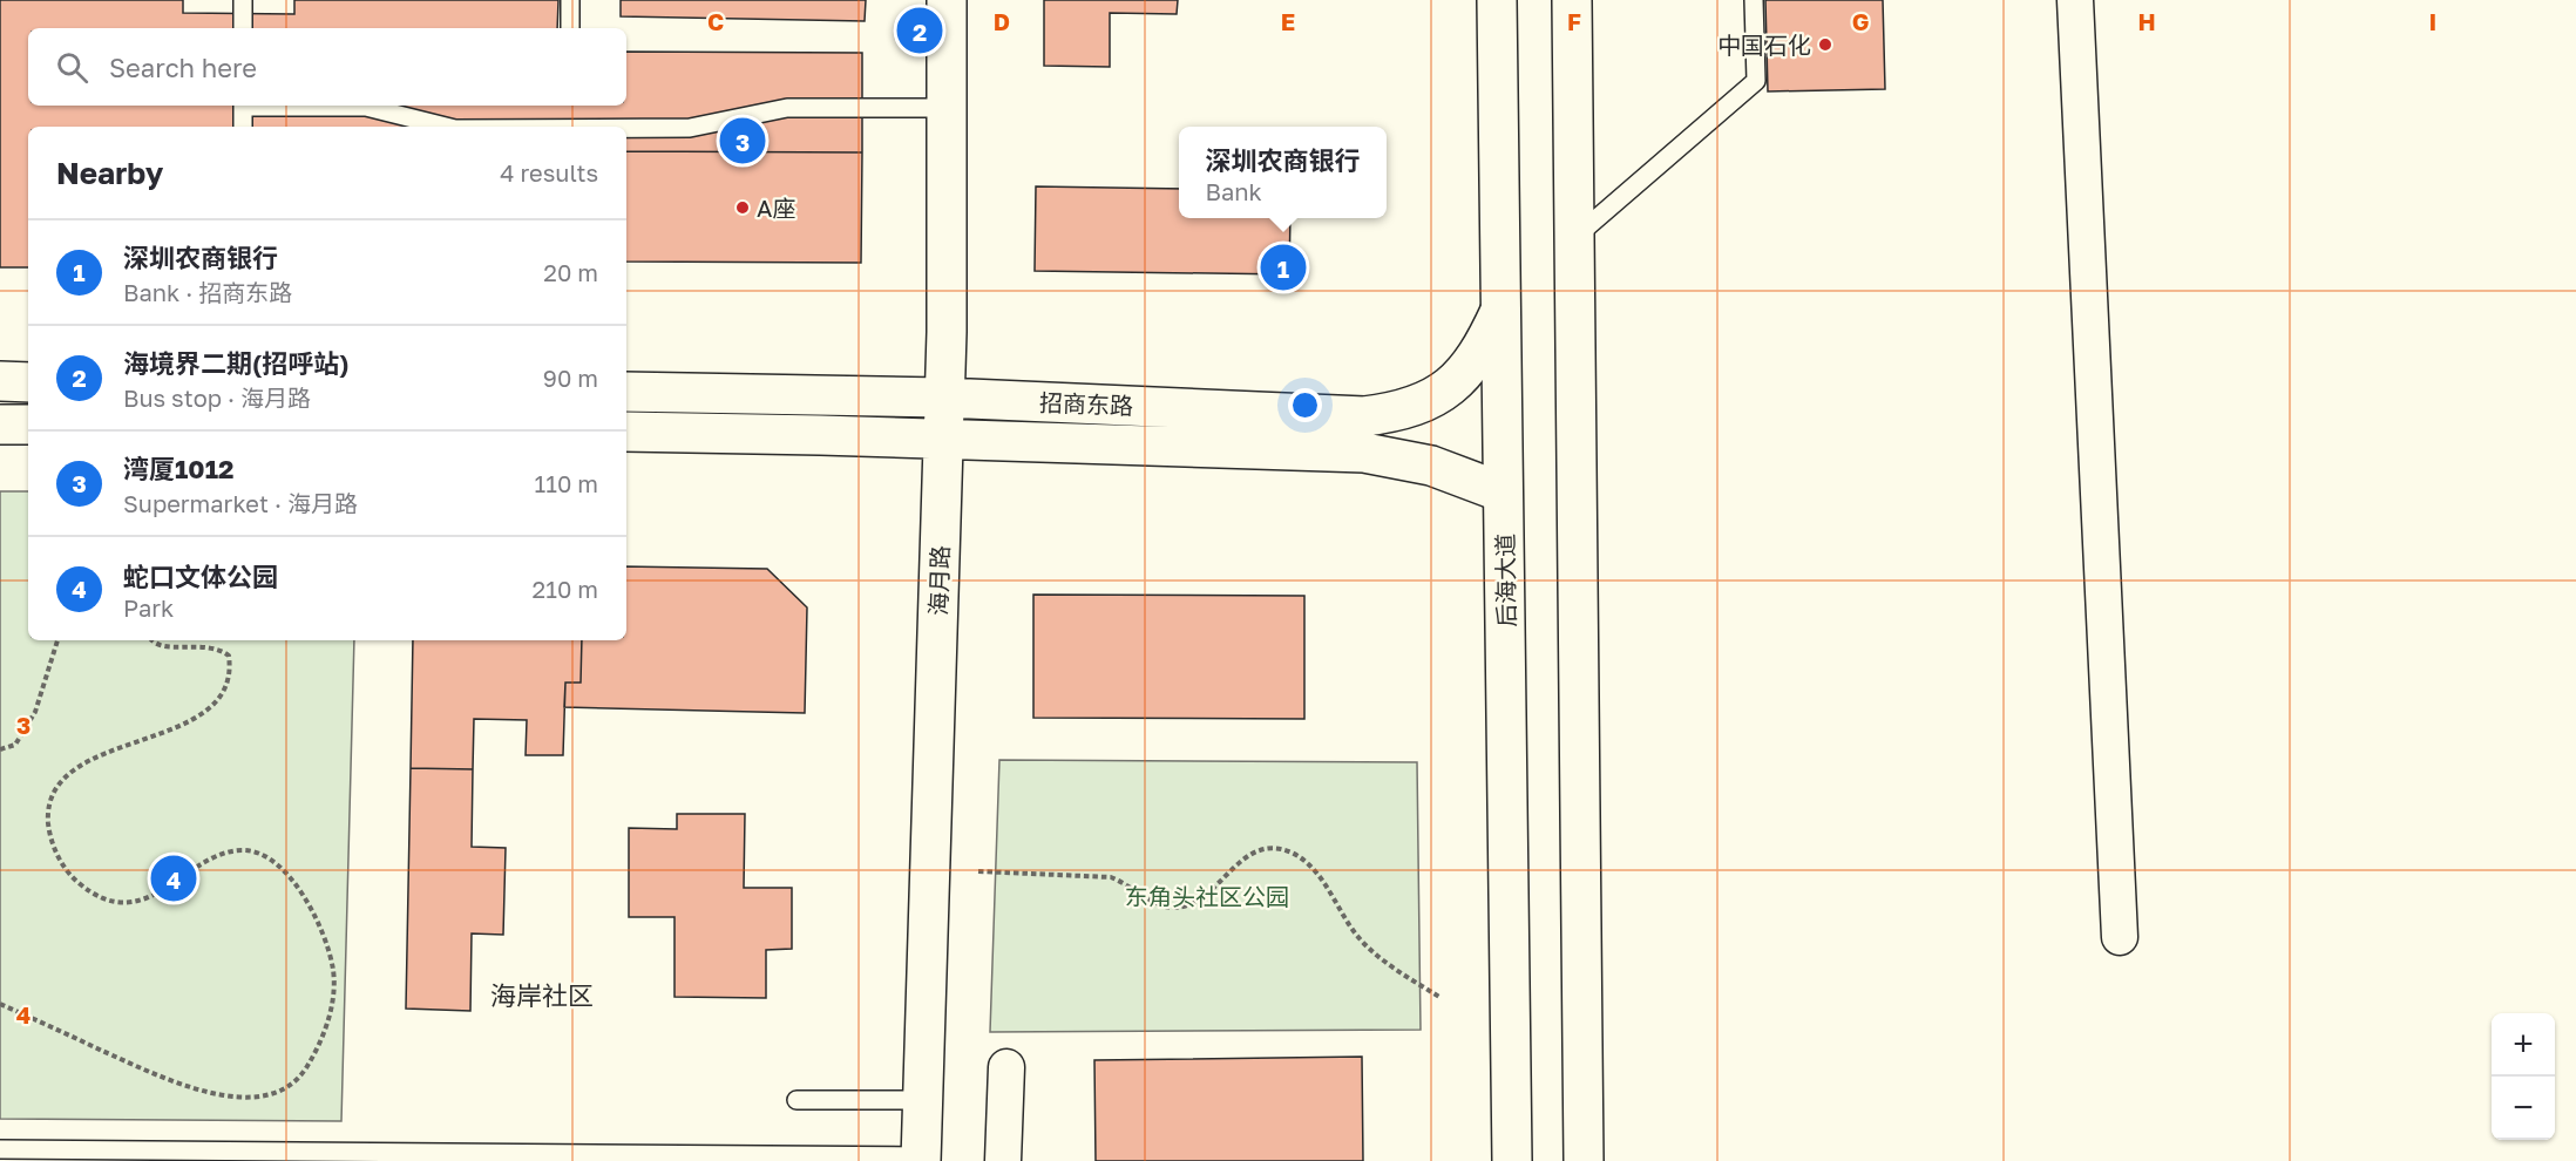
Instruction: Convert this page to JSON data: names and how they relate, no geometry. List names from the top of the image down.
{
  "streets": {
    "street": ["招商东路", "海月路", "后海大道"]
  },
  "crossings": [
    ["招商东路", "海月路"],
    ["招商东路", "后海大道"]
  ],
  "districts": ["海岸社区"],
  "parks": ["东角头社区公园"],
  "places": ["中国石化", "A座"],
  "page": {
    "pins": [
      "2",
      "3",
      "1",
      "4"
    ],
    "search": "Search here",
    "popup": ["深圳农商银行", "Bank"],
    "heading": ["Nearby", "4 results"],
    "list": [
      {
        "mark": "1",
        "name": "深圳农商银行",
        "note": "Bank · 招商东路",
        "value": "20 m"
      },
      {
        "mark": "2",
        "name": "海境界二期(招呼站)",
        "note": "Bus stop · 海月路",
        "value": "90 m"
      },
      {
        "mark": "3",
        "name": "湾厦1012",
        "note": "Supermarket · 海月路",
        "value": "110 m"
      },
      {
        "mark": "4",
        "name": "蛇口文体公园",
        "note": "Park",
        "value": "210 m"
      }
    ],
    "map_buttons": ["+", "−"]
  },
  "grid": {
    "columns": [
      "C",
      "D",
      "E",
      "F",
      "G",
      "H",
      "I"
    ],
    "rows": ["3", "4"]
  }
}
